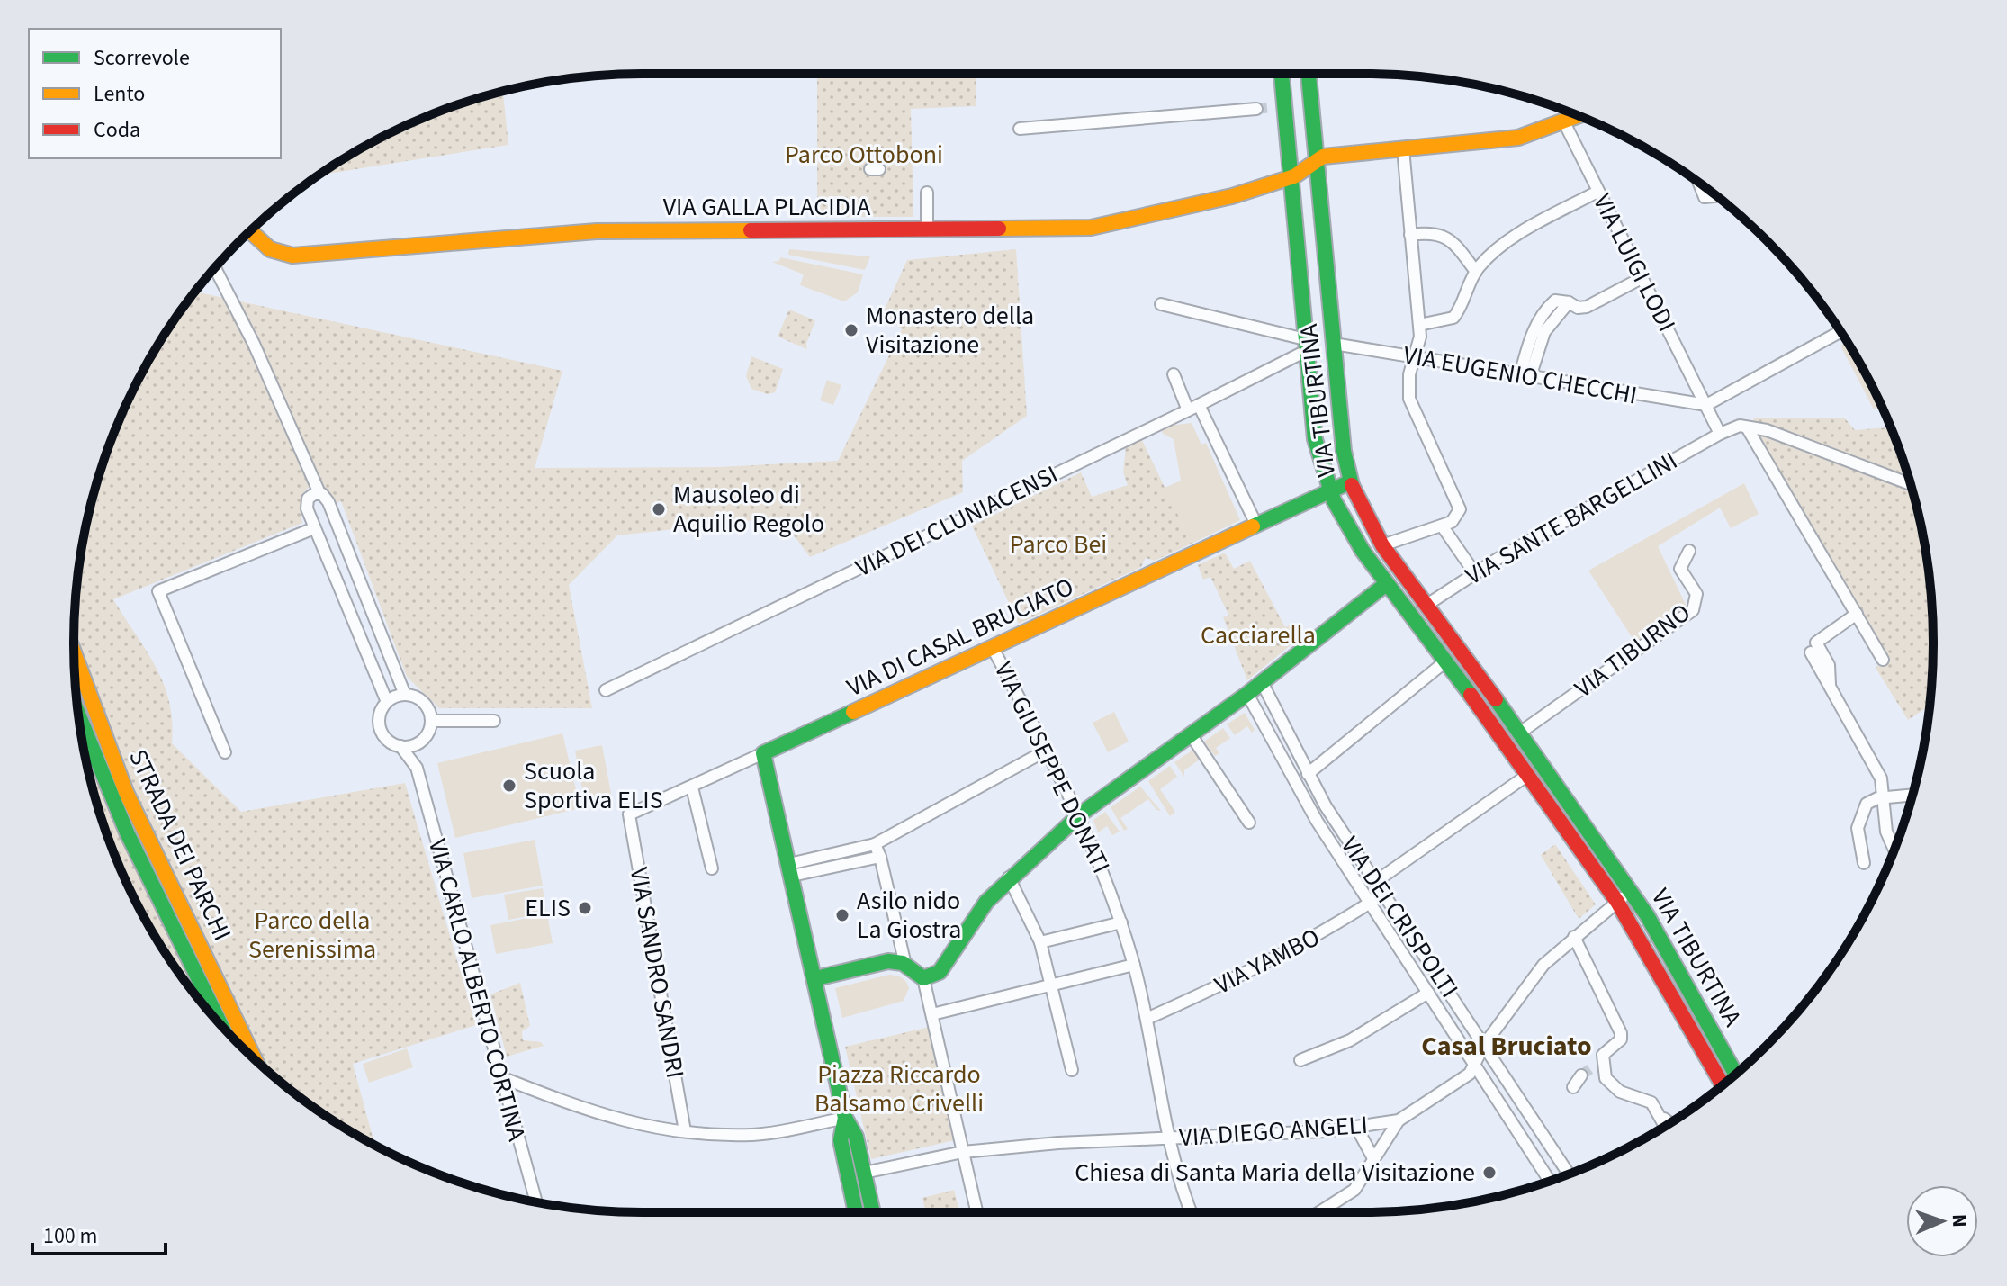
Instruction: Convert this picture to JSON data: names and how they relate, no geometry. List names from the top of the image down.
{
  "streets": {
    "main road": [
      "VIA GALLA PLACIDIA",
      "VIA TIBURTINA",
      "VIA DI CASAL BRUCIATO",
      "STRADA DEI PARCHI"
    ],
    "street": [
      "VIA LUIGI LODI",
      "VIA EUGENIO CHECCHI",
      "VIA SANTE BARGELLINI",
      "VIA DEI CLUNIACENSI",
      "VIA TIBURNO",
      "VIA GIUSEPPE DONATI",
      "VIA DEI CRISPOLTI",
      "VIA YAMBO",
      "VIA SANDRO SANDRI",
      "VIA CARLO ALBERTO CORTINA",
      "VIA DIEGO ANGELI"
    ]
  },
  "crossings": [
    ["VIA GALLA PLACIDIA", "VIA TIBURTINA"],
    ["VIA LUIGI LODI", "VIA EUGENIO CHECCHI"],
    ["VIA LUIGI LODI", "VIA SANTE BARGELLINI"],
    ["VIA EUGENIO CHECCHI", "VIA TIBURTINA"],
    ["VIA TIBURTINA", "VIA SANTE BARGELLINI"],
    ["VIA TIBURTINA", "VIA DEI CLUNIACENSI"],
    ["VIA TIBURTINA", "VIA DI CASAL BRUCIATO"],
    ["VIA TIBURTINA", "VIA TIBURNO"],
    ["VIA TIBURTINA", "VIA DIEGO ANGELI"],
    ["VIA DI CASAL BRUCIATO", "VIA GIUSEPPE DONATI"],
    ["VIA DI CASAL BRUCIATO", "VIA SANDRO SANDRI"],
    ["VIA GIUSEPPE DONATI", "VIA YAMBO"],
    ["VIA GIUSEPPE DONATI", "VIA DIEGO ANGELI"],
    ["VIA DEI CRISPOLTI", "VIA YAMBO"],
    ["VIA DEI CRISPOLTI", "VIA DIEGO ANGELI"]
  ],
  "districts": ["Casal Bruciato"],
  "parks": [
    "Parco Ottoboni",
    "Parco Bei",
    "Cacciarella",
    "Parco della Serenissima",
    "Piazza Riccardo Balsamo Crivelli"
  ],
  "places": [
    "Monastero della Visitazione",
    "Mausoleo di Aquilio Regolo",
    "Scuola Sportiva ELIS",
    "ELIS",
    "Asilo nido La Giostra",
    "Chiesa di Santa Maria della Visitazione"
  ],
  "legend": ["Scorrevole", "Lento", "Coda"],
  "scale_bar": "100 m",
  "north": "right"
}
